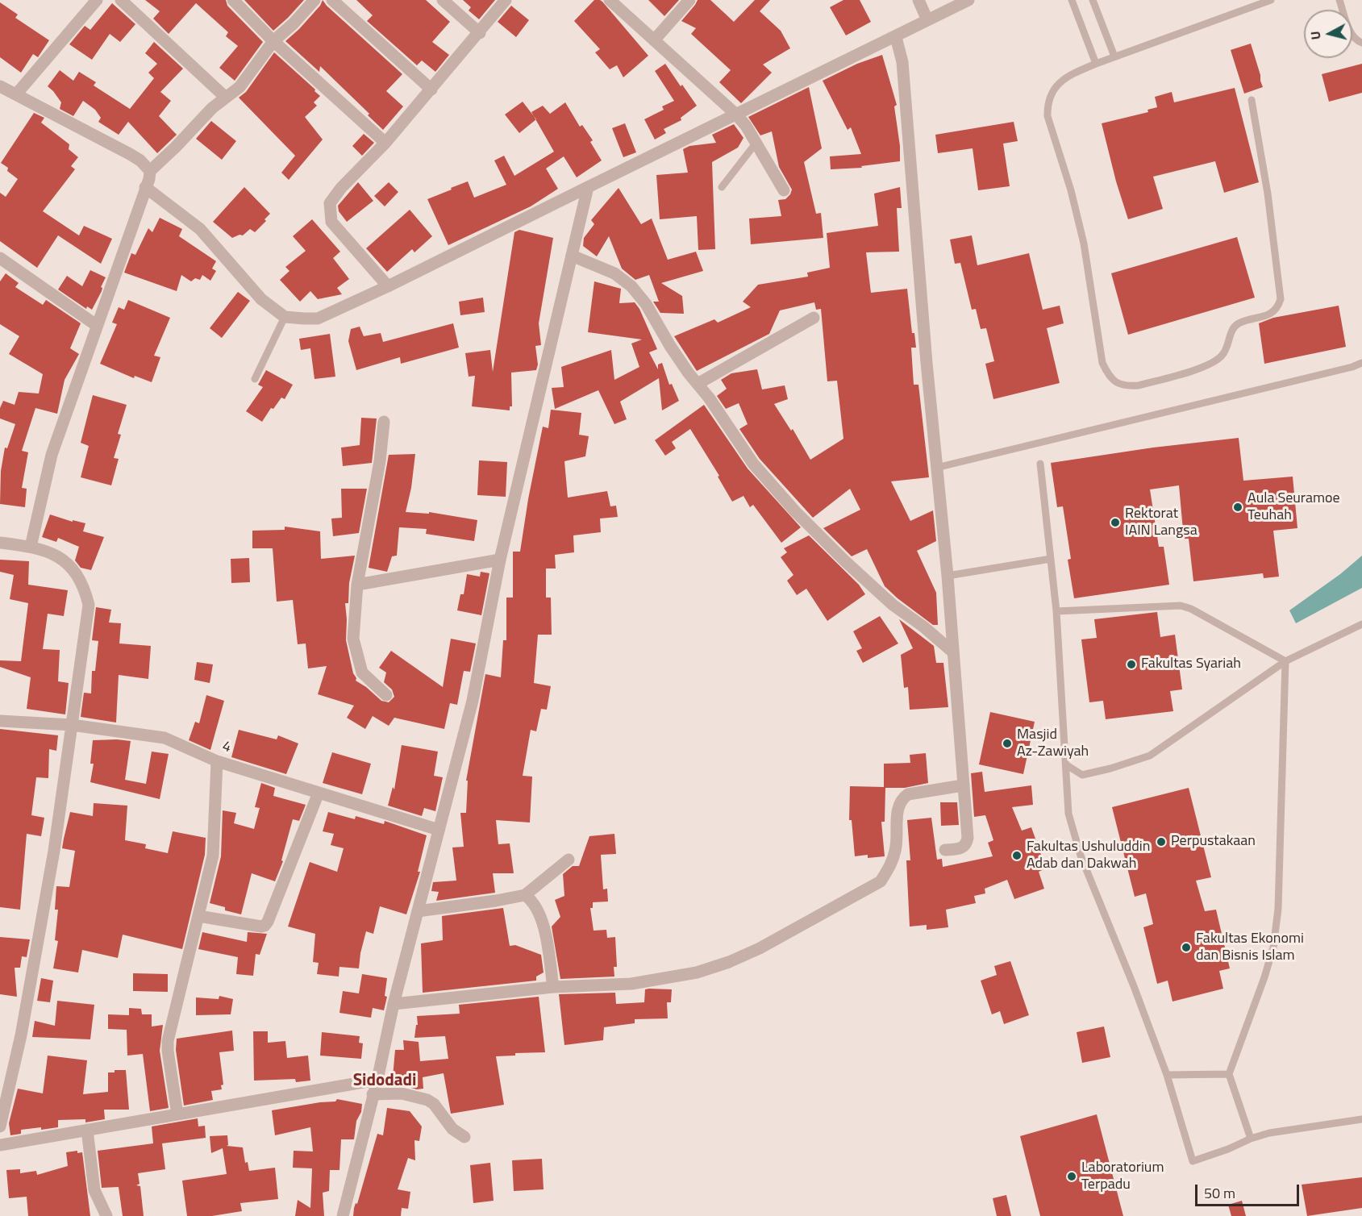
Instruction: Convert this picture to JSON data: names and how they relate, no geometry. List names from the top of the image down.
{
  "streets": {
    "street": ["4"]
  },
  "districts": ["Sidodadi"],
  "places": [
    "Aula Seuramoe Teuhah",
    "Rektorat IAIN Langsa",
    "Fakultas Syariah",
    "Masjid Az-Zawiyah",
    "Perpustakaan",
    "Fakultas Ushuluddin Adab dan Dakwah",
    "Fakultas Ekonomi dan Bisnis Islam",
    "Laboratorium Terpadu"
  ],
  "scale_bar": "50 m",
  "north": "left"
}
